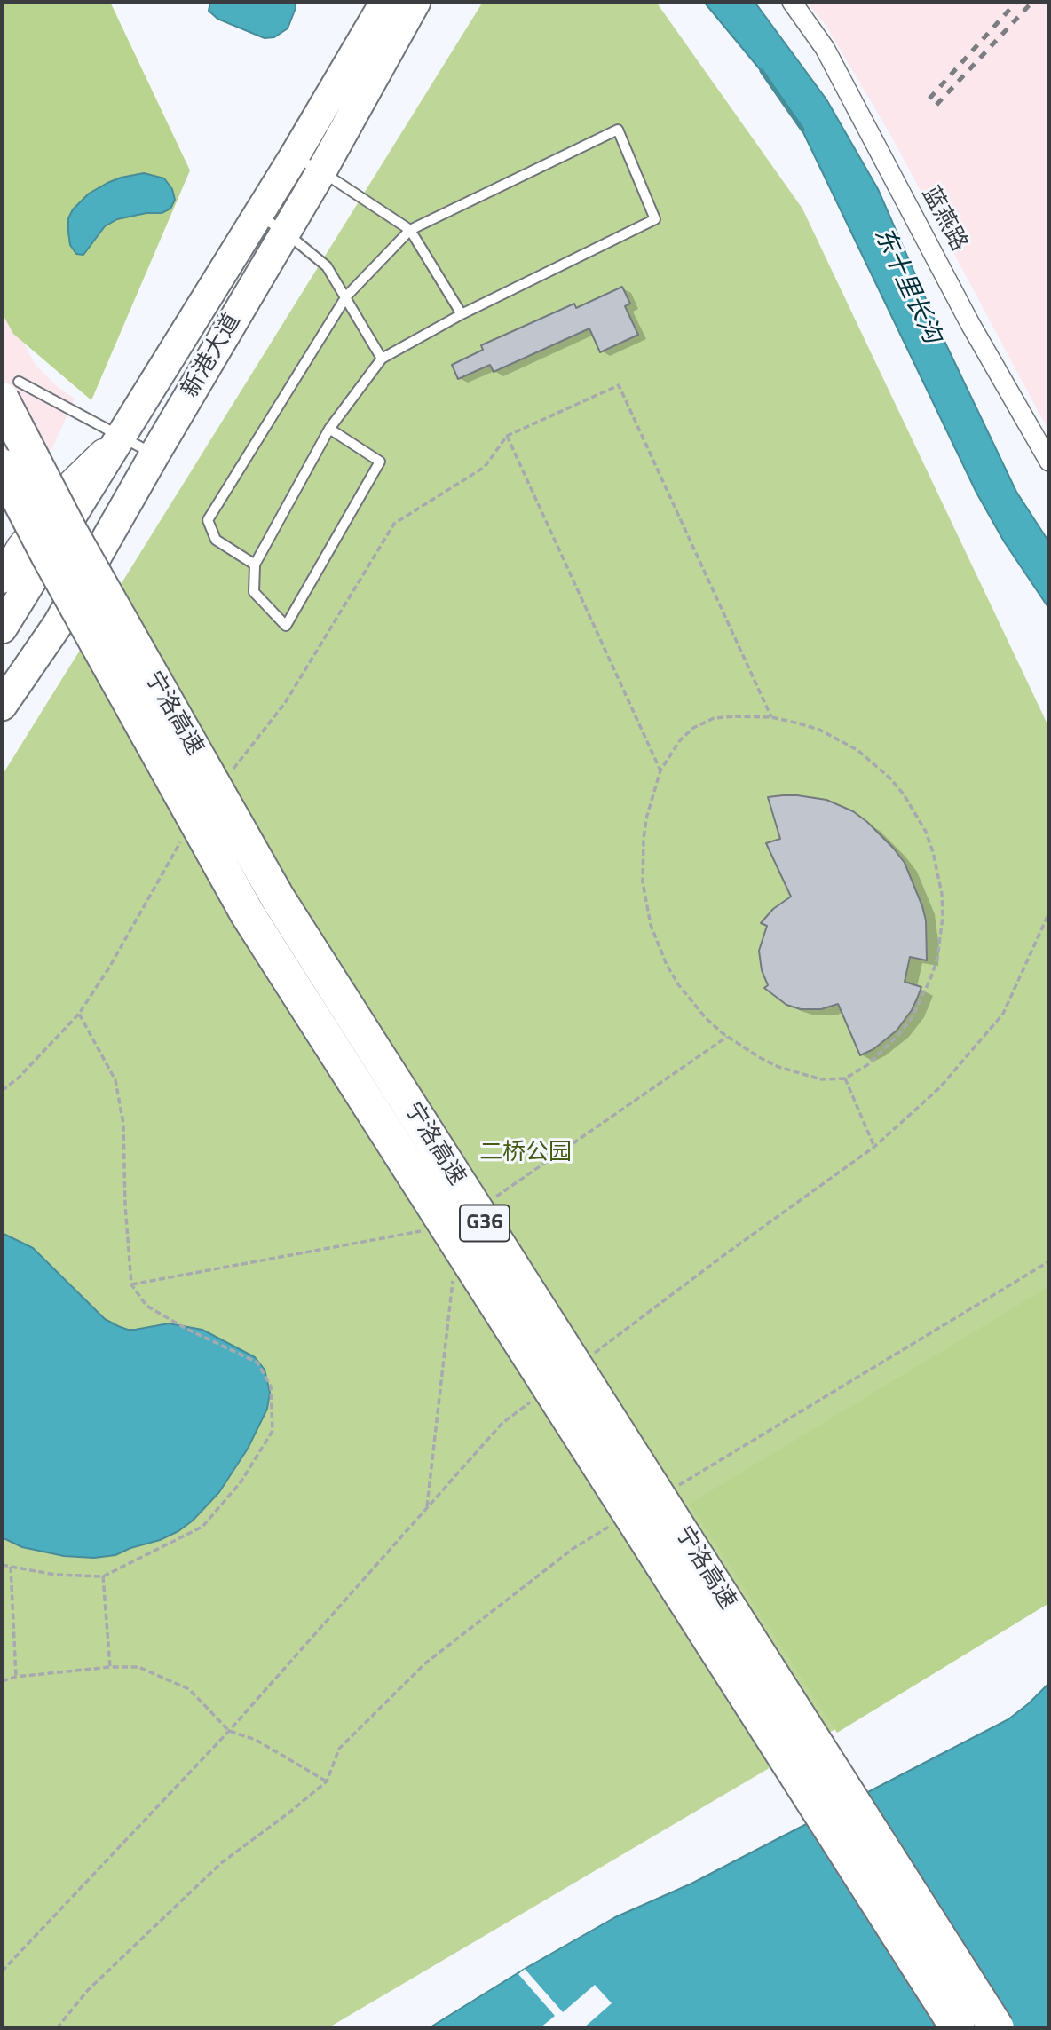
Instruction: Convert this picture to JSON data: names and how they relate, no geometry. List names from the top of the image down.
{
  "streets": {
    "highway": ["宁洛高速", "G36"],
    "main road": ["新港大道"],
    "street": ["蓝燕路"]
  },
  "water": ["东十里长沟"],
  "parks": ["二桥公园"]
}
